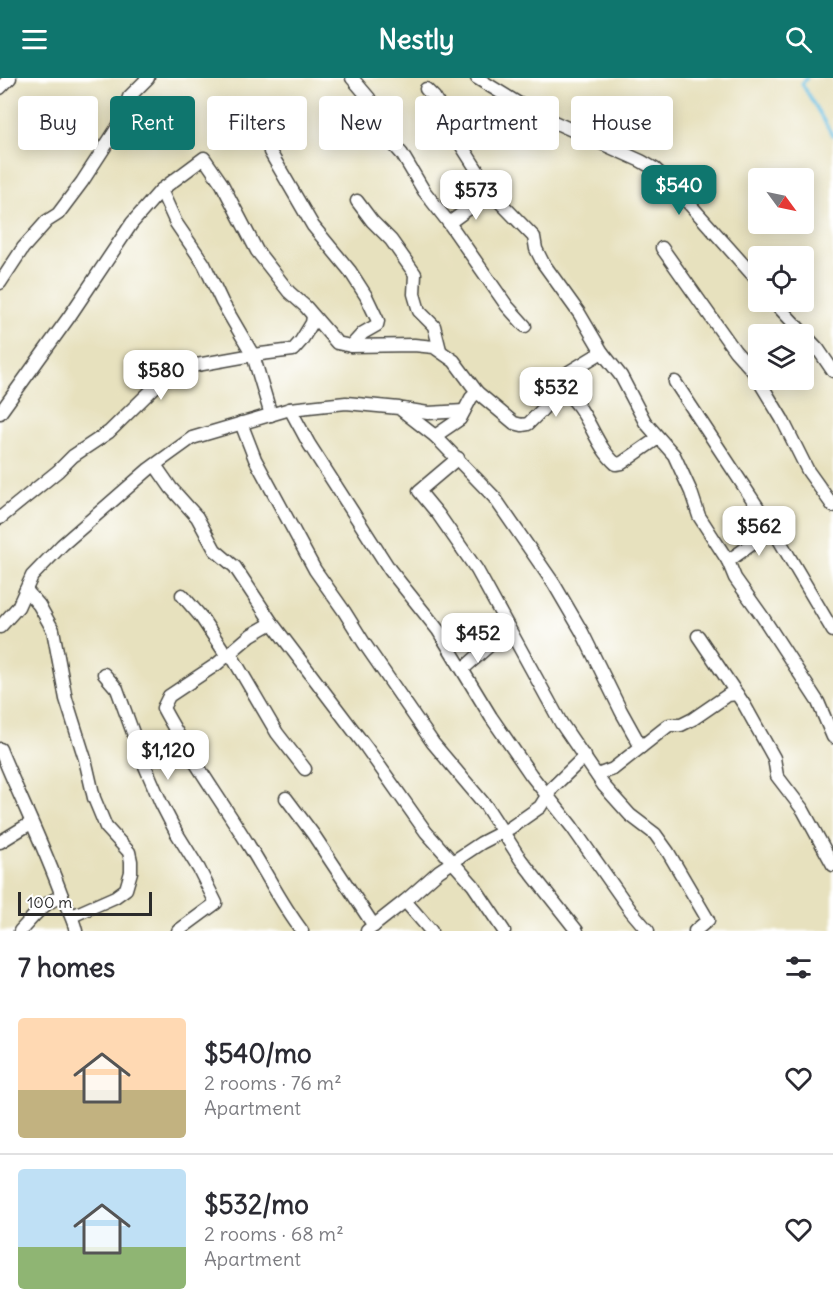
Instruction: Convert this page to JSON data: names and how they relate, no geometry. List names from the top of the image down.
{
  "scale_bar": "100 m",
  "north": "bottom right",
  "page": {
    "header": "Nestly",
    "chip": [
      "Buy",
      "Rent",
      "Filters",
      "New",
      "Apartment",
      "House"
    ],
    "price": [
      "$540",
      "$573",
      "$580",
      "$532",
      "$562",
      "$452",
      "$1,120"
    ],
    "scale": "100 m",
    "heading": "7 homes",
    "list": [
      {
        "name": "$540/mo",
        "note": "2 rooms · 76 m² · Apartment"
      },
      {
        "name": "$532/mo",
        "note": "2 rooms · 68 m² · Apartment"
      }
    ]
  }
}
